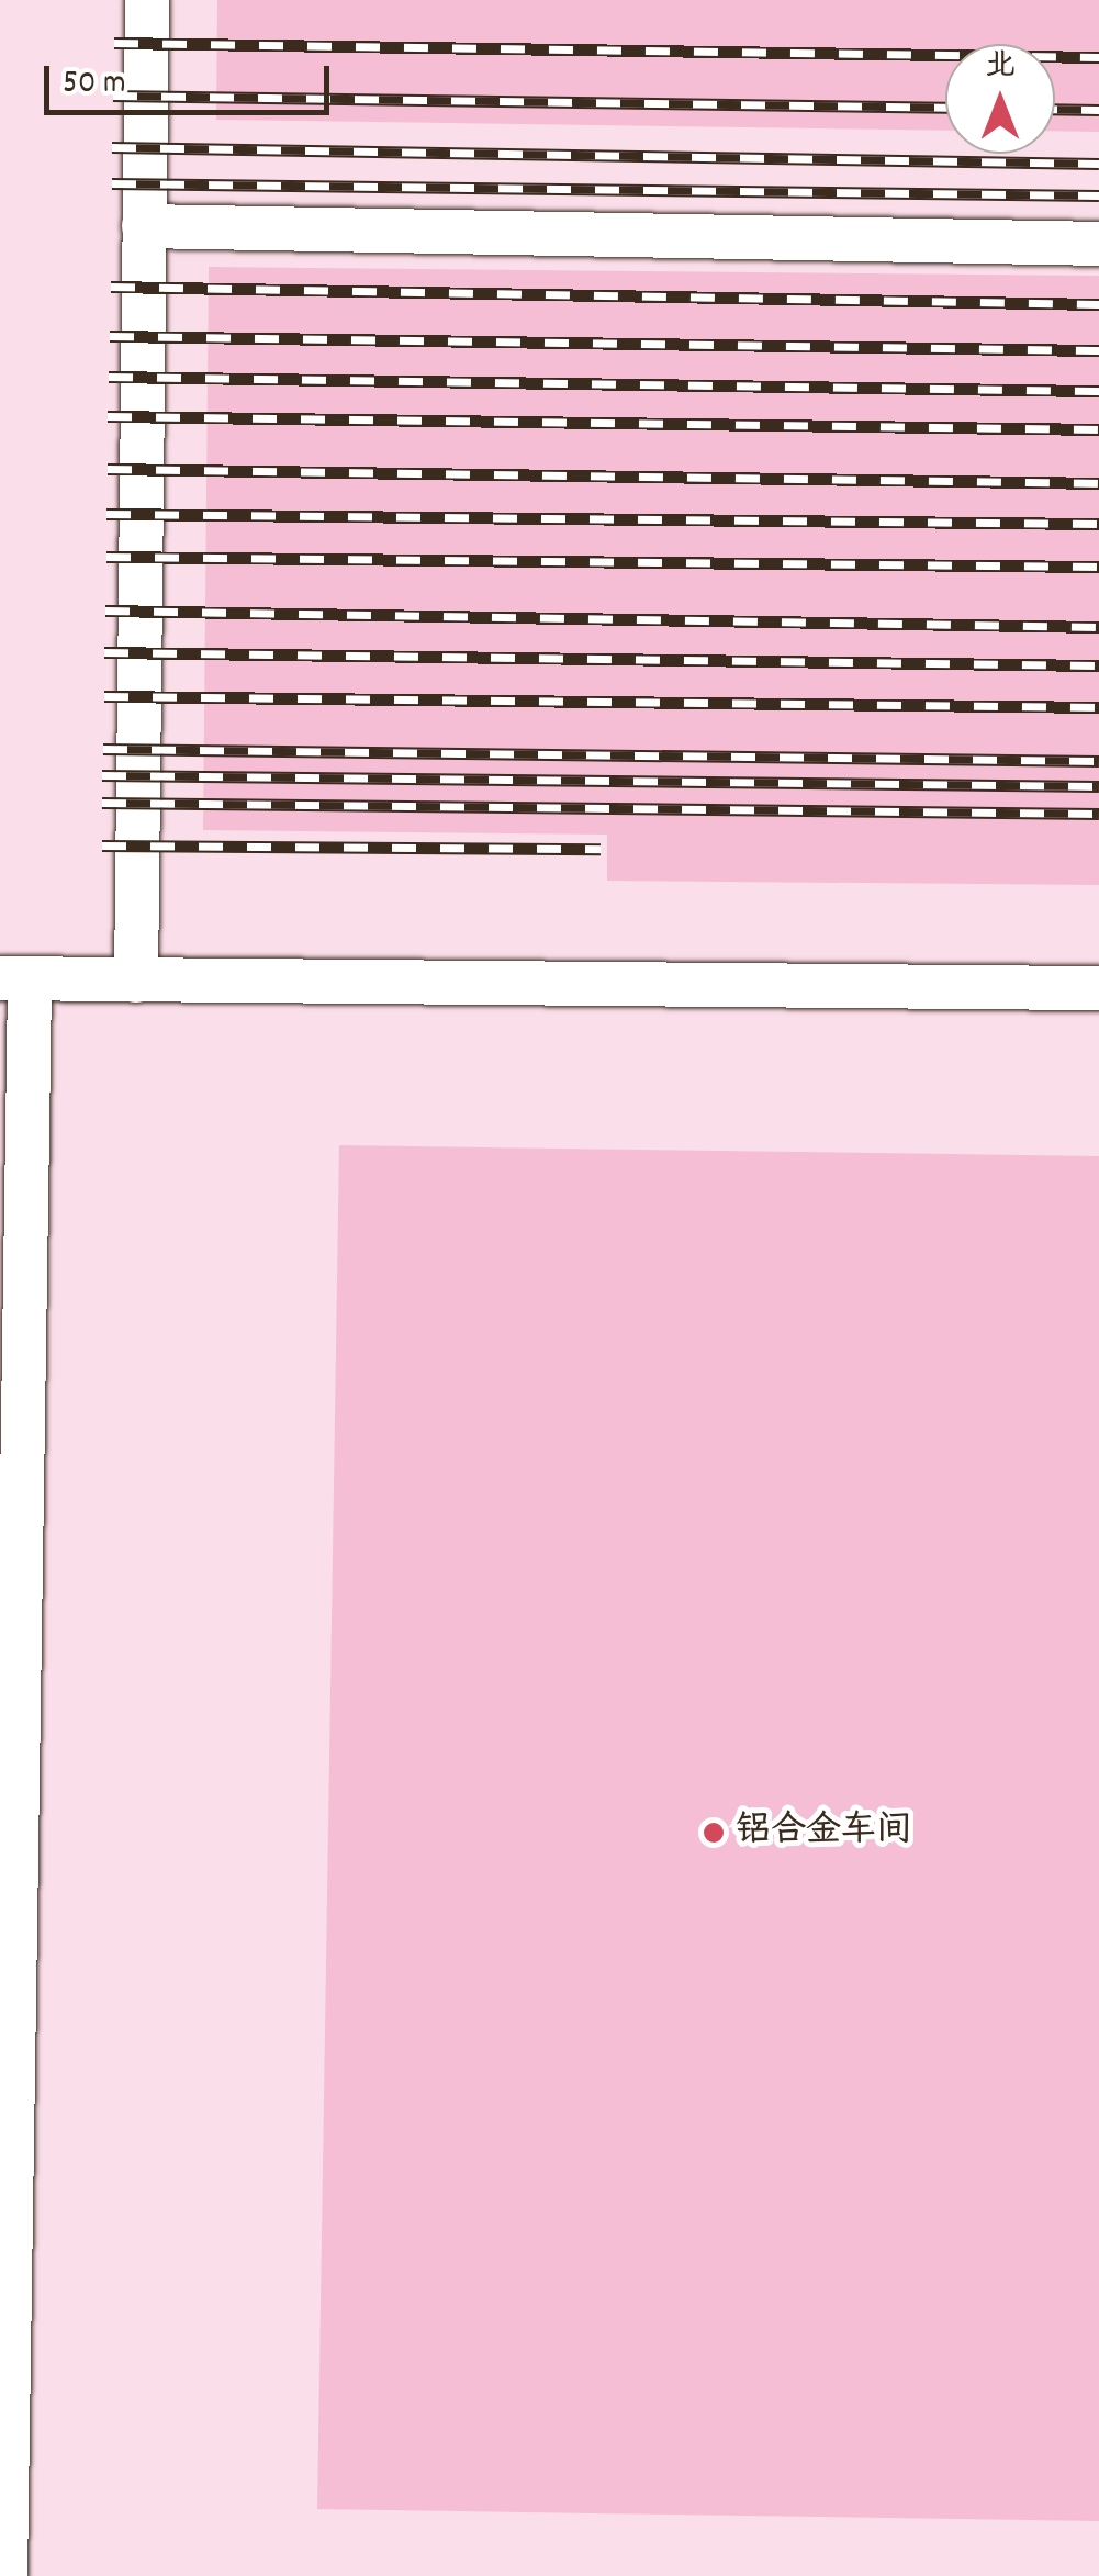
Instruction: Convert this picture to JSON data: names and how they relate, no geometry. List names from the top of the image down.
{
  "places": ["铝合金车间"],
  "scale_bar": "50 m",
  "north": "top"
}
